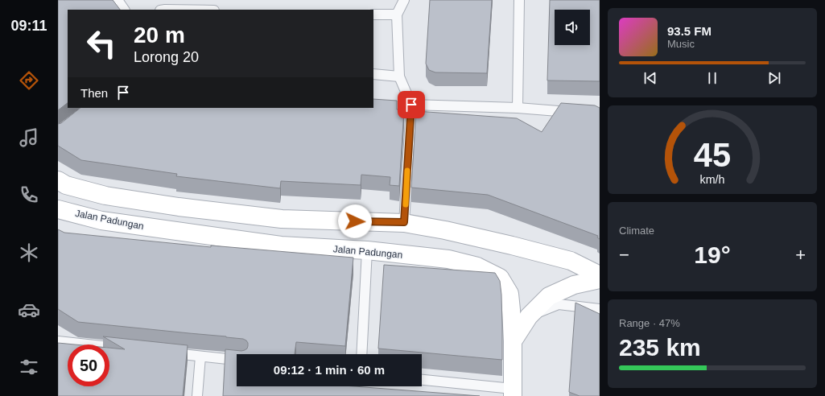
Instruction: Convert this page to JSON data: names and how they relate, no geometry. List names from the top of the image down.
{
  "streets": {
    "main road": ["Jalan Padungan"]
  },
  "page": {
    "tabs": "09:11",
    "turn": ["20 m", "Lorong 20"],
    "song": ["93.5 FM", "Music"],
    "then": "Then",
    "tile": [
      "Climate",
      ["Range · 47%", "235 km"]
    ],
    "heat": ["−", "19°", "+"],
    "limit": "50",
    "trip": "09:12 · 1 min · 60 m",
    "gauge": ["45", "km/h"]
  }
}
